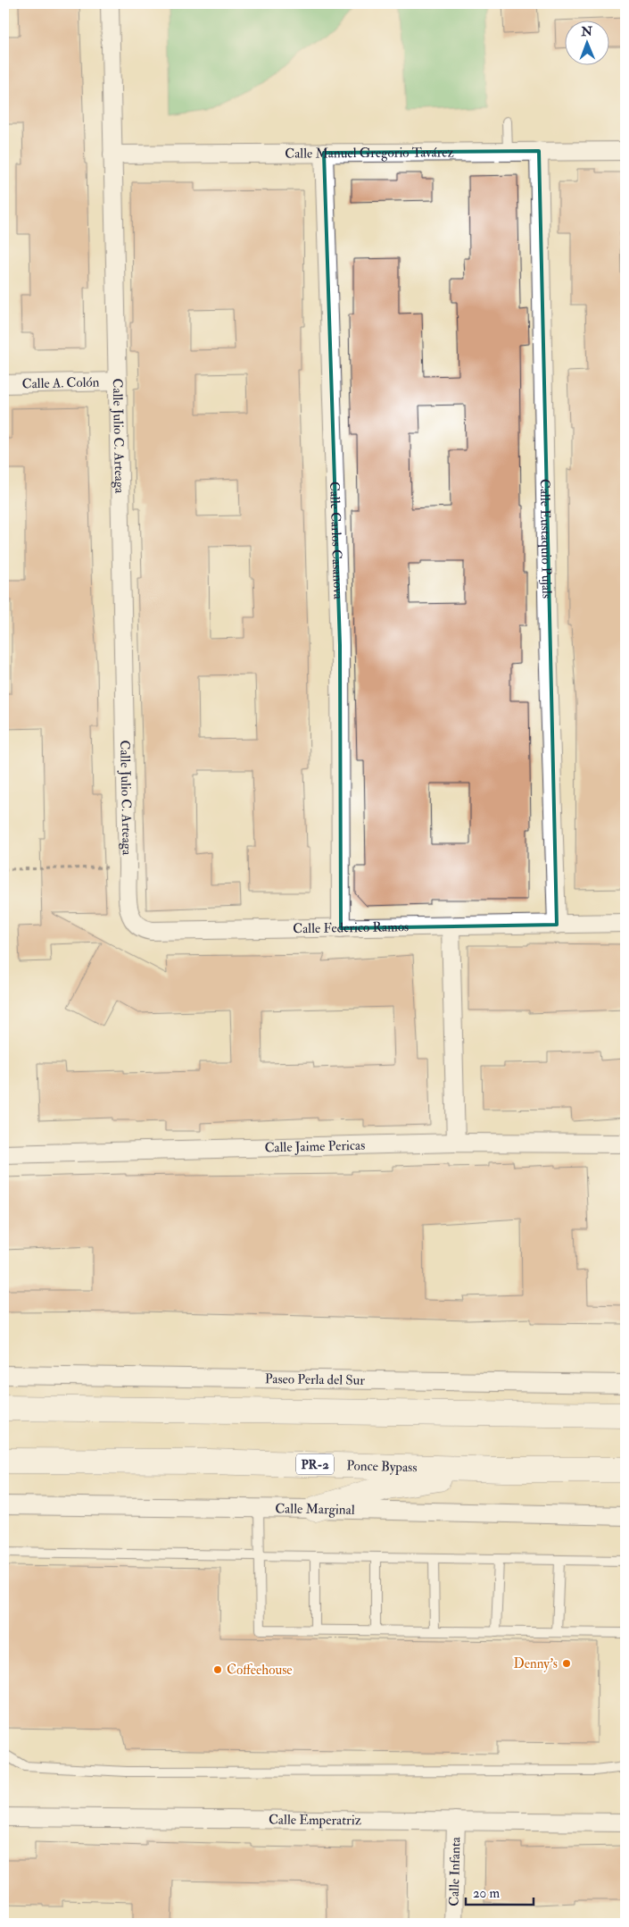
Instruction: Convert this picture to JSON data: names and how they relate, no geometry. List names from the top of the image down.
{
  "streets": {
    "highway": ["PR-2", "Ponce Bypass"],
    "street": [
      "Calle Manuel Gregorio Tavárez",
      "Calle A. Colón",
      "Calle Julio C. Arteaga",
      "Calle Eustaquio Pujals",
      "Calle Carlos Casanova",
      "Calle Federico Ramos",
      "Calle Jaime Pericas",
      "Paseo Perla del Sur",
      "Calle Marginal",
      "Calle Emperatriz",
      "Calle Infanta"
    ]
  },
  "crossings": [
    ["Calle Manuel Gregorio Tavárez", "Calle Julio C. Arteaga"],
    ["Calle Manuel Gregorio Tavárez", "Calle Eustaquio Pujals"],
    ["Calle Manuel Gregorio Tavárez", "Calle Carlos Casanova"],
    ["Calle A. Colón", "Calle Julio C. Arteaga"],
    ["Calle Julio C. Arteaga", "Calle Federico Ramos"],
    ["Calle Eustaquio Pujals", "Calle Federico Ramos"],
    ["Calle Carlos Casanova", "Calle Federico Ramos"],
    ["Calle Emperatriz", "Calle Infanta"]
  ],
  "places": ["Denny's", "Coffeehouse"],
  "scale_bar": "20 m",
  "north": "top"
}
